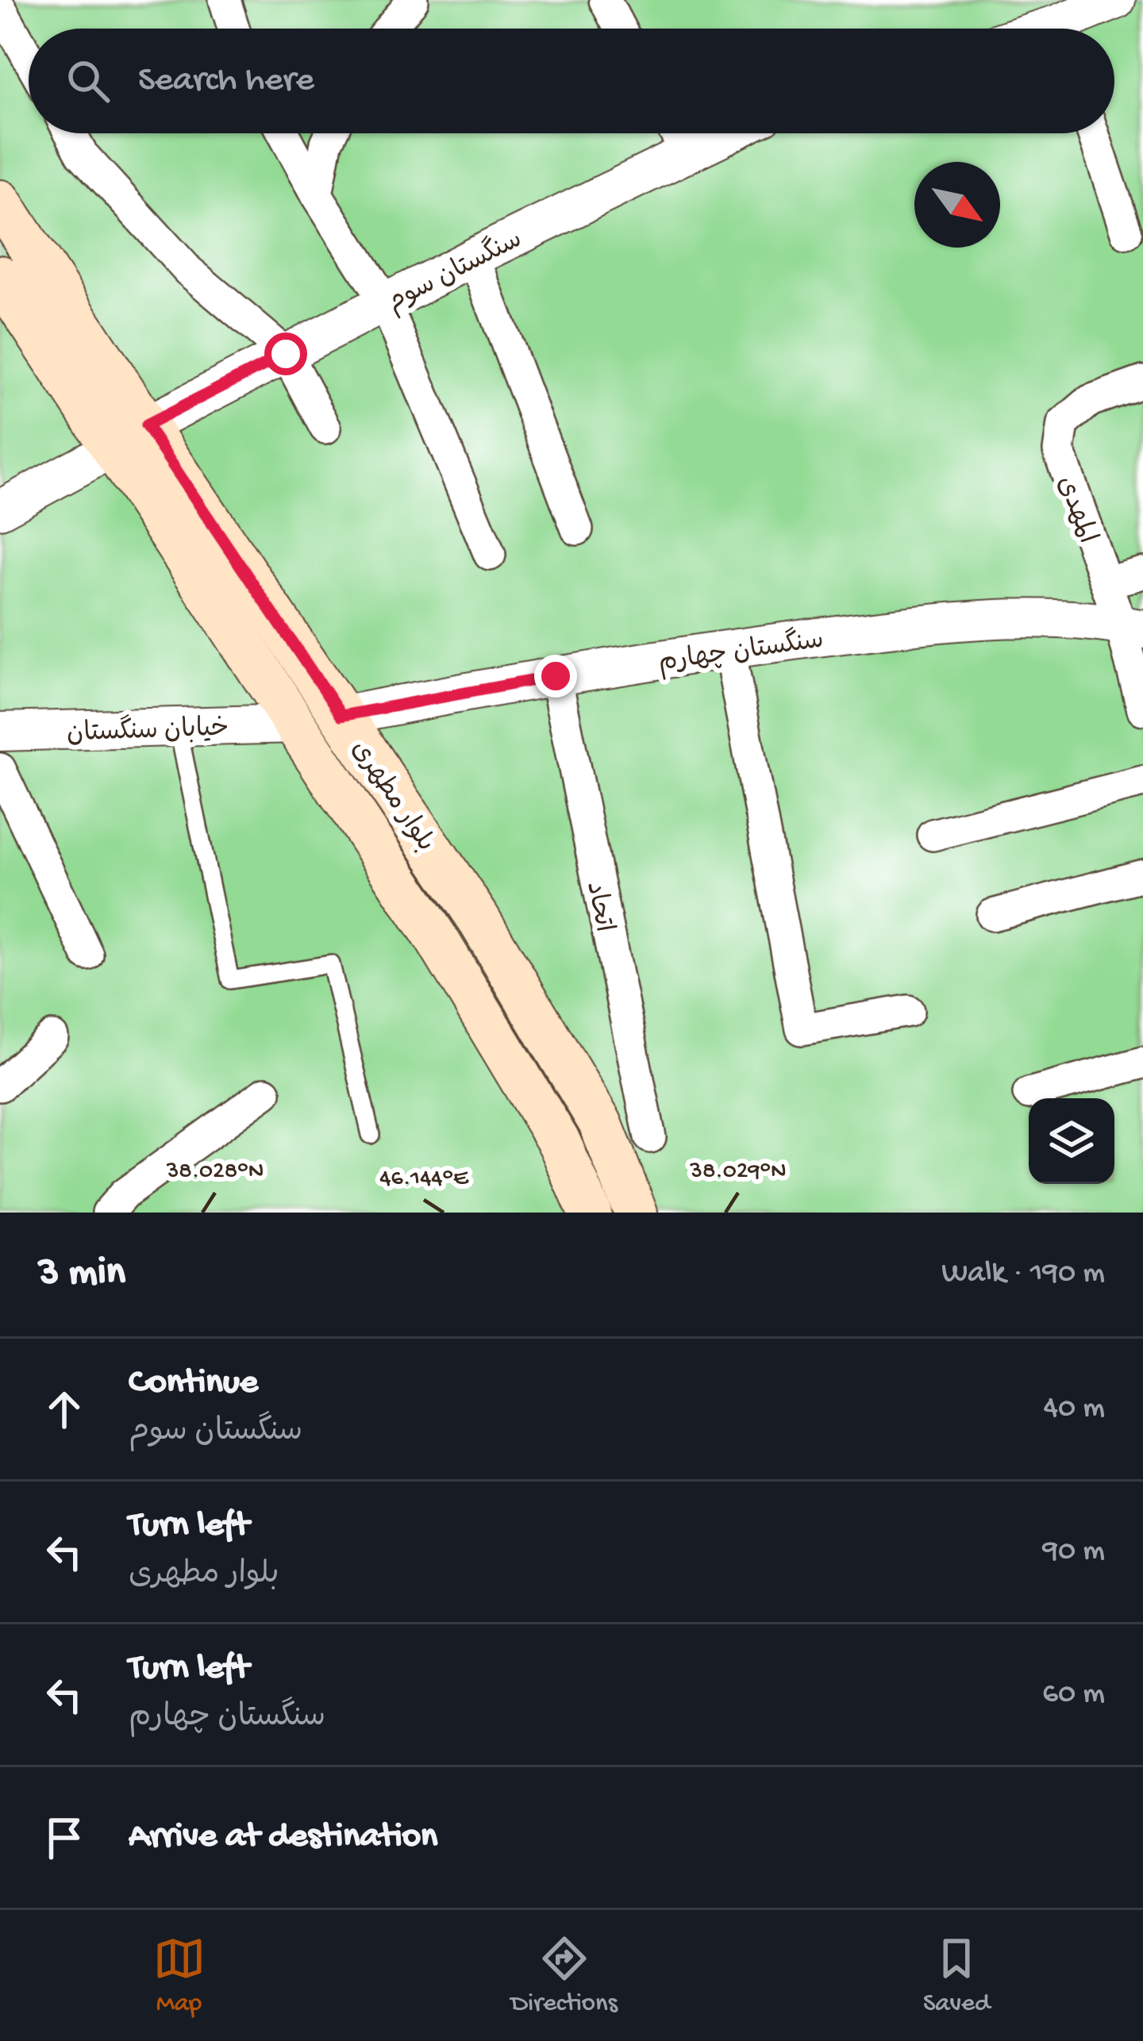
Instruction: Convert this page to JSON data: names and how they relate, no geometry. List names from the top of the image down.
{
  "streets": {
    "main road": ["بلوار مطهری"],
    "street": [
      "سنگستان سوم",
      "المهدی",
      "سنگستان چهارم",
      "خیابان سنگستان",
      "اتحاد"
    ]
  },
  "crossings": [
    ["سنگستان سوم", "بلوار مطهری"],
    ["المهدی", "سنگستان چهارم"],
    ["سنگستان چهارم", "بلوار مطهری"],
    ["سنگستان چهارم", "اتحاد"],
    ["خیابان سنگستان", "بلوار مطهری"]
  ],
  "north": "bottom right",
  "page": {
    "search": "Search here",
    "heading": ["3 min", "Walk · 190 m"],
    "list": [
      ["Continue", "سنگستان سوم", "40 m"],
      ["Turn left", "بلوار مطهری", "90 m"],
      ["Turn left", "سنگستان چهارم", "60 m"],
      "Arrive at destination"
    ],
    "nav": ["Map", "Directions", "Saved"]
  },
  "coordinates": ["38.028°N", "38.029°N", "46.144°E"]
}
